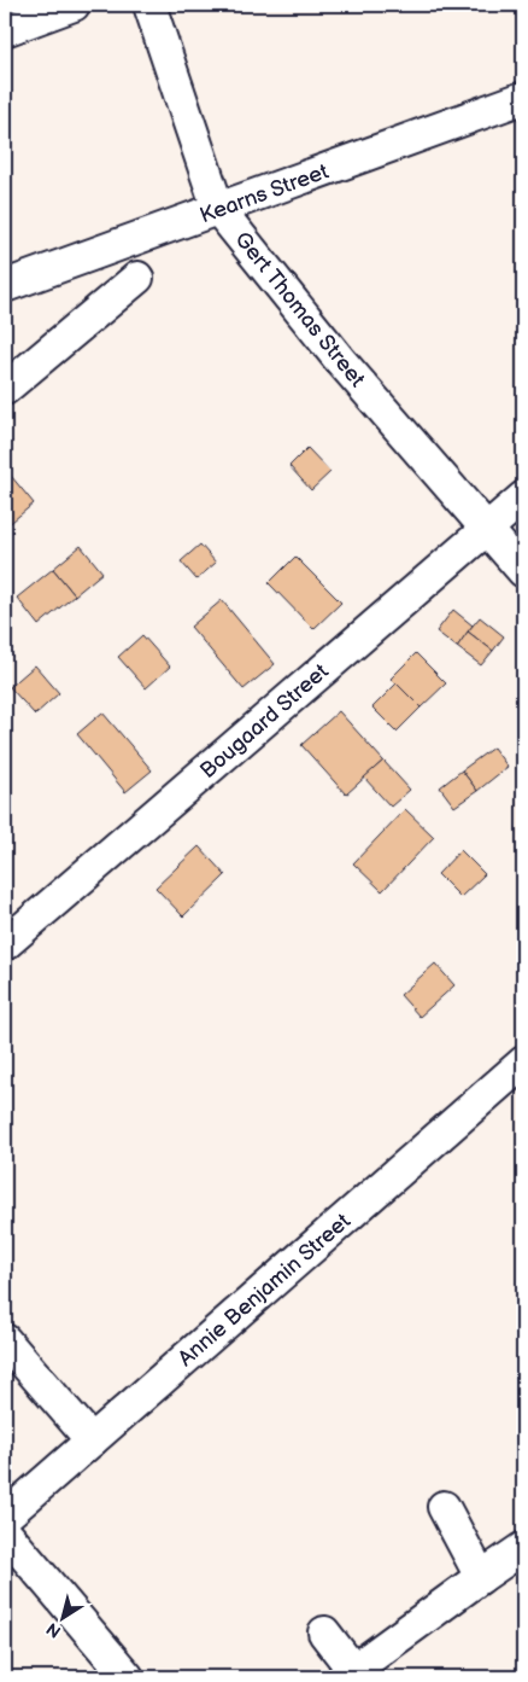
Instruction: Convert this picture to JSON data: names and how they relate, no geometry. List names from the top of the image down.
{
  "streets": {
    "street": [
      "Kearns Street",
      "Gert Thomas Street",
      "Bougaard Street",
      "Annie Benjamin Street"
    ]
  },
  "crossings": [
    ["Kearns Street", "Gert Thomas Street"],
    ["Gert Thomas Street", "Bougaard Street"]
  ],
  "north": "bottom left"
}
